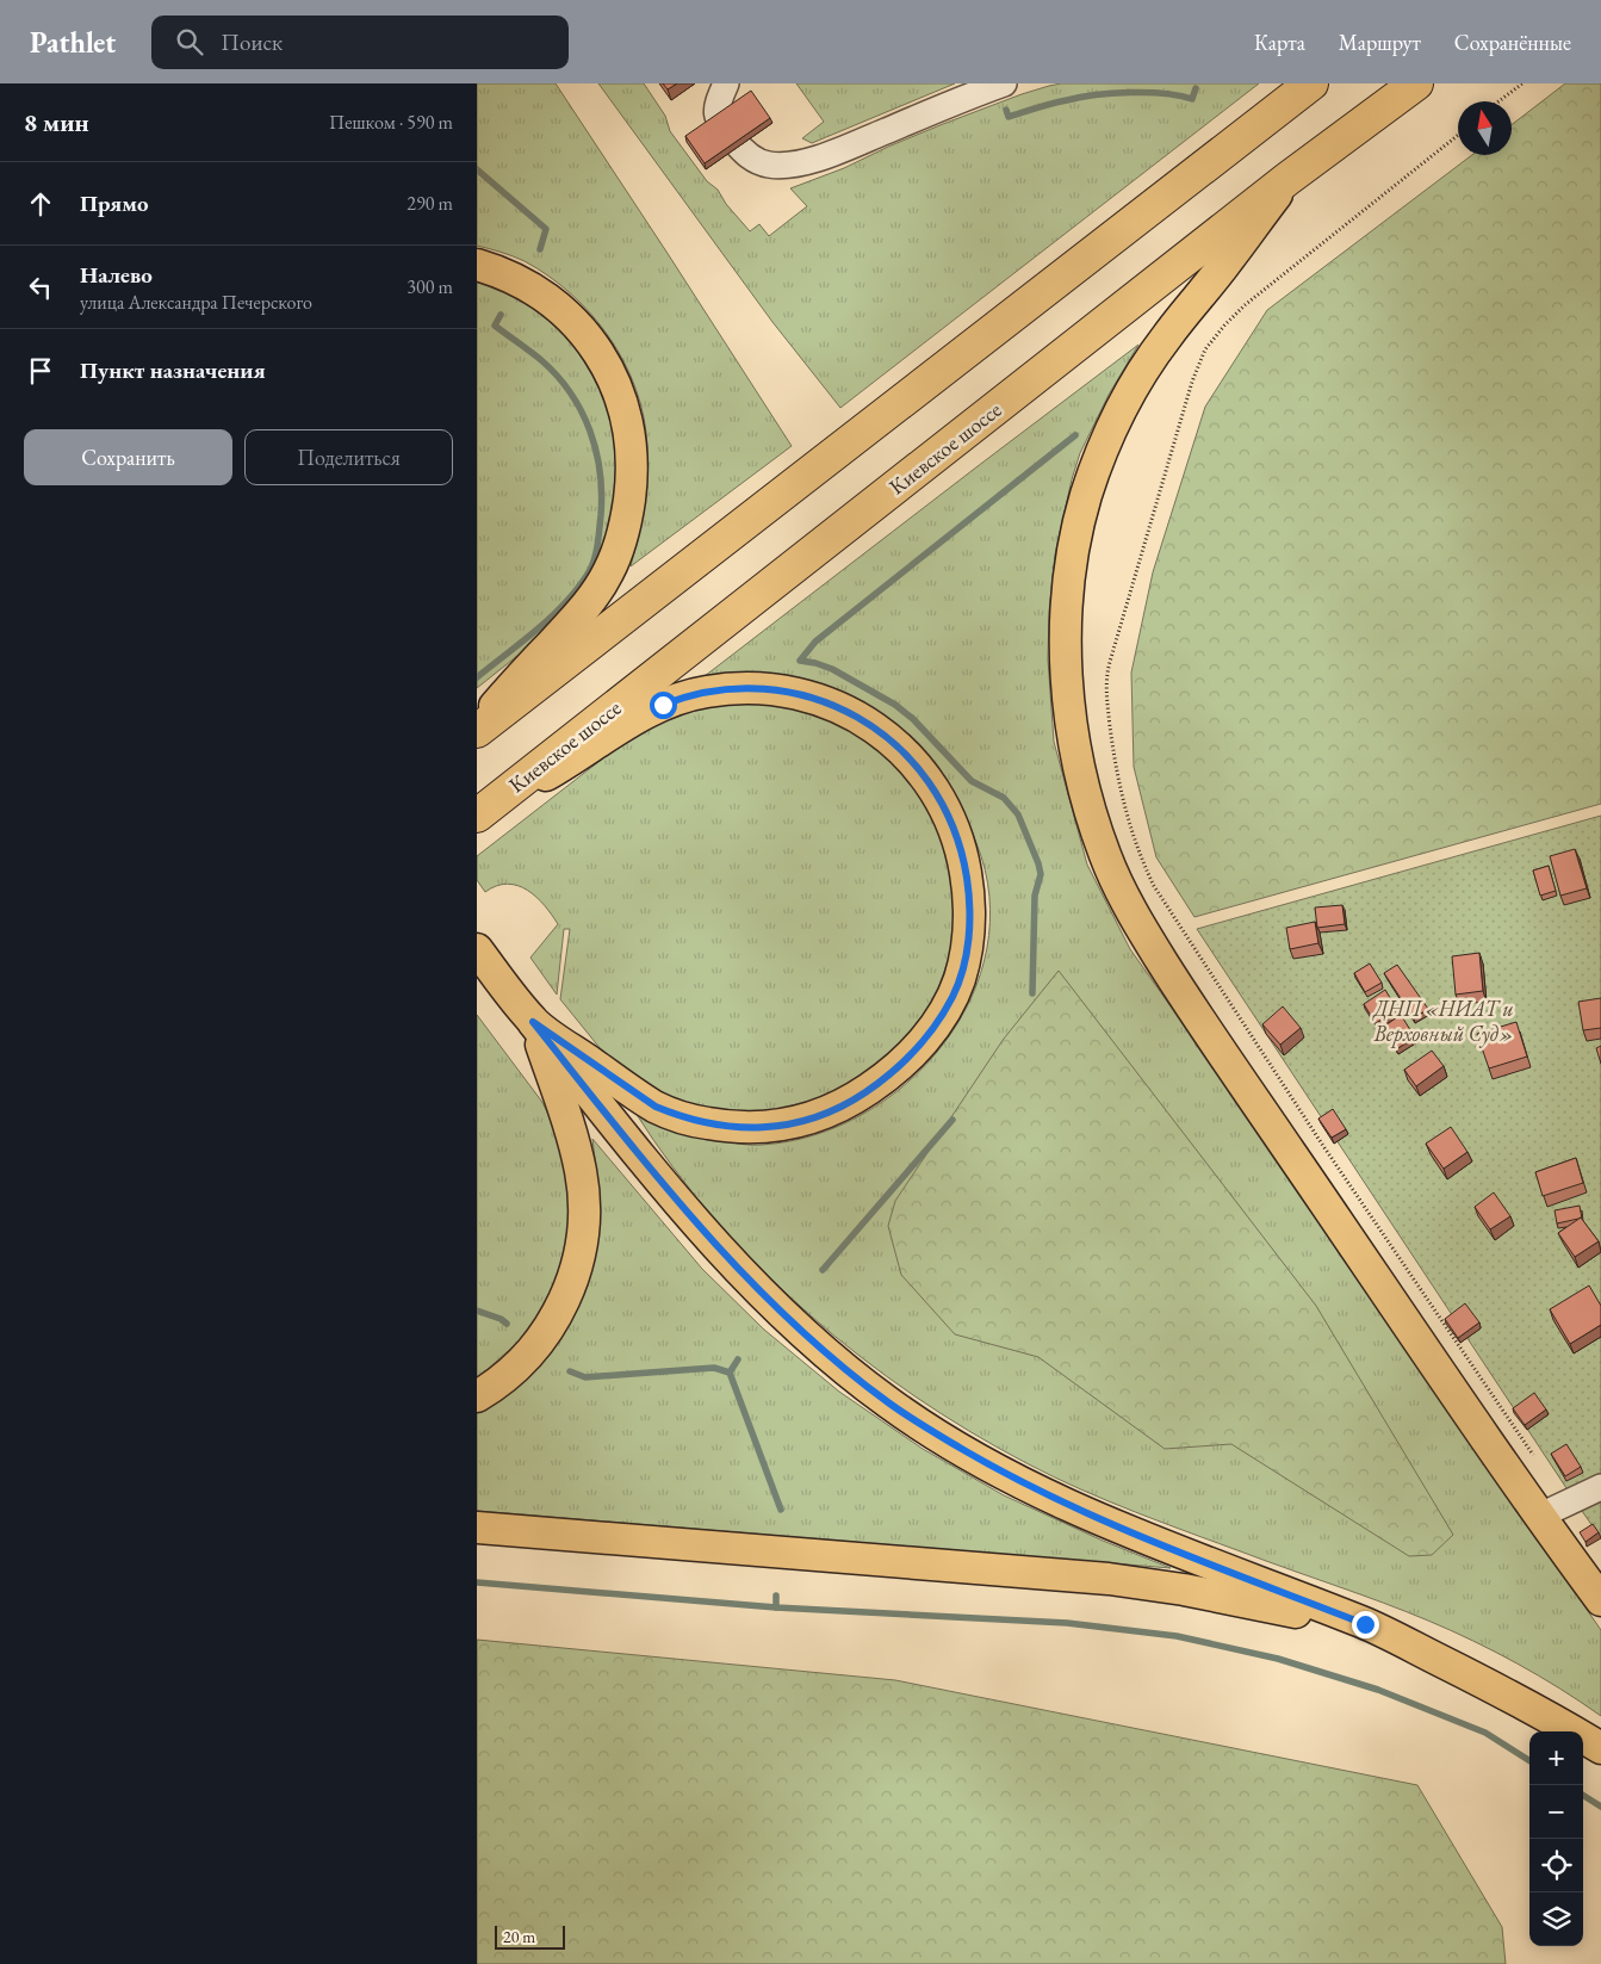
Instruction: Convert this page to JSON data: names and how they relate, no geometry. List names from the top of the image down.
{
  "streets": {
    "highway": ["Киевское шоссе"]
  },
  "parks": ["ДНП «НИАТ и Верховный Суд»"],
  "scale_bar": "20 m",
  "north": "top",
  "page": {
    "header": "Pathlet",
    "search": "Поиск",
    "nav": ["Карта", "Маршрут", "Сохранённые"],
    "heading": ["8 мин", "Пешком · 590 m"],
    "list": [
      ["Прямо", "290 m"],
      ["Налево", "улица Александра Печерского", "300 m"],
      "Пункт назначения"
    ],
    "buttons": ["Сохранить", "Поделиться"],
    "map_buttons": ["+", "−"],
    "scale": "20 m"
  }
}
